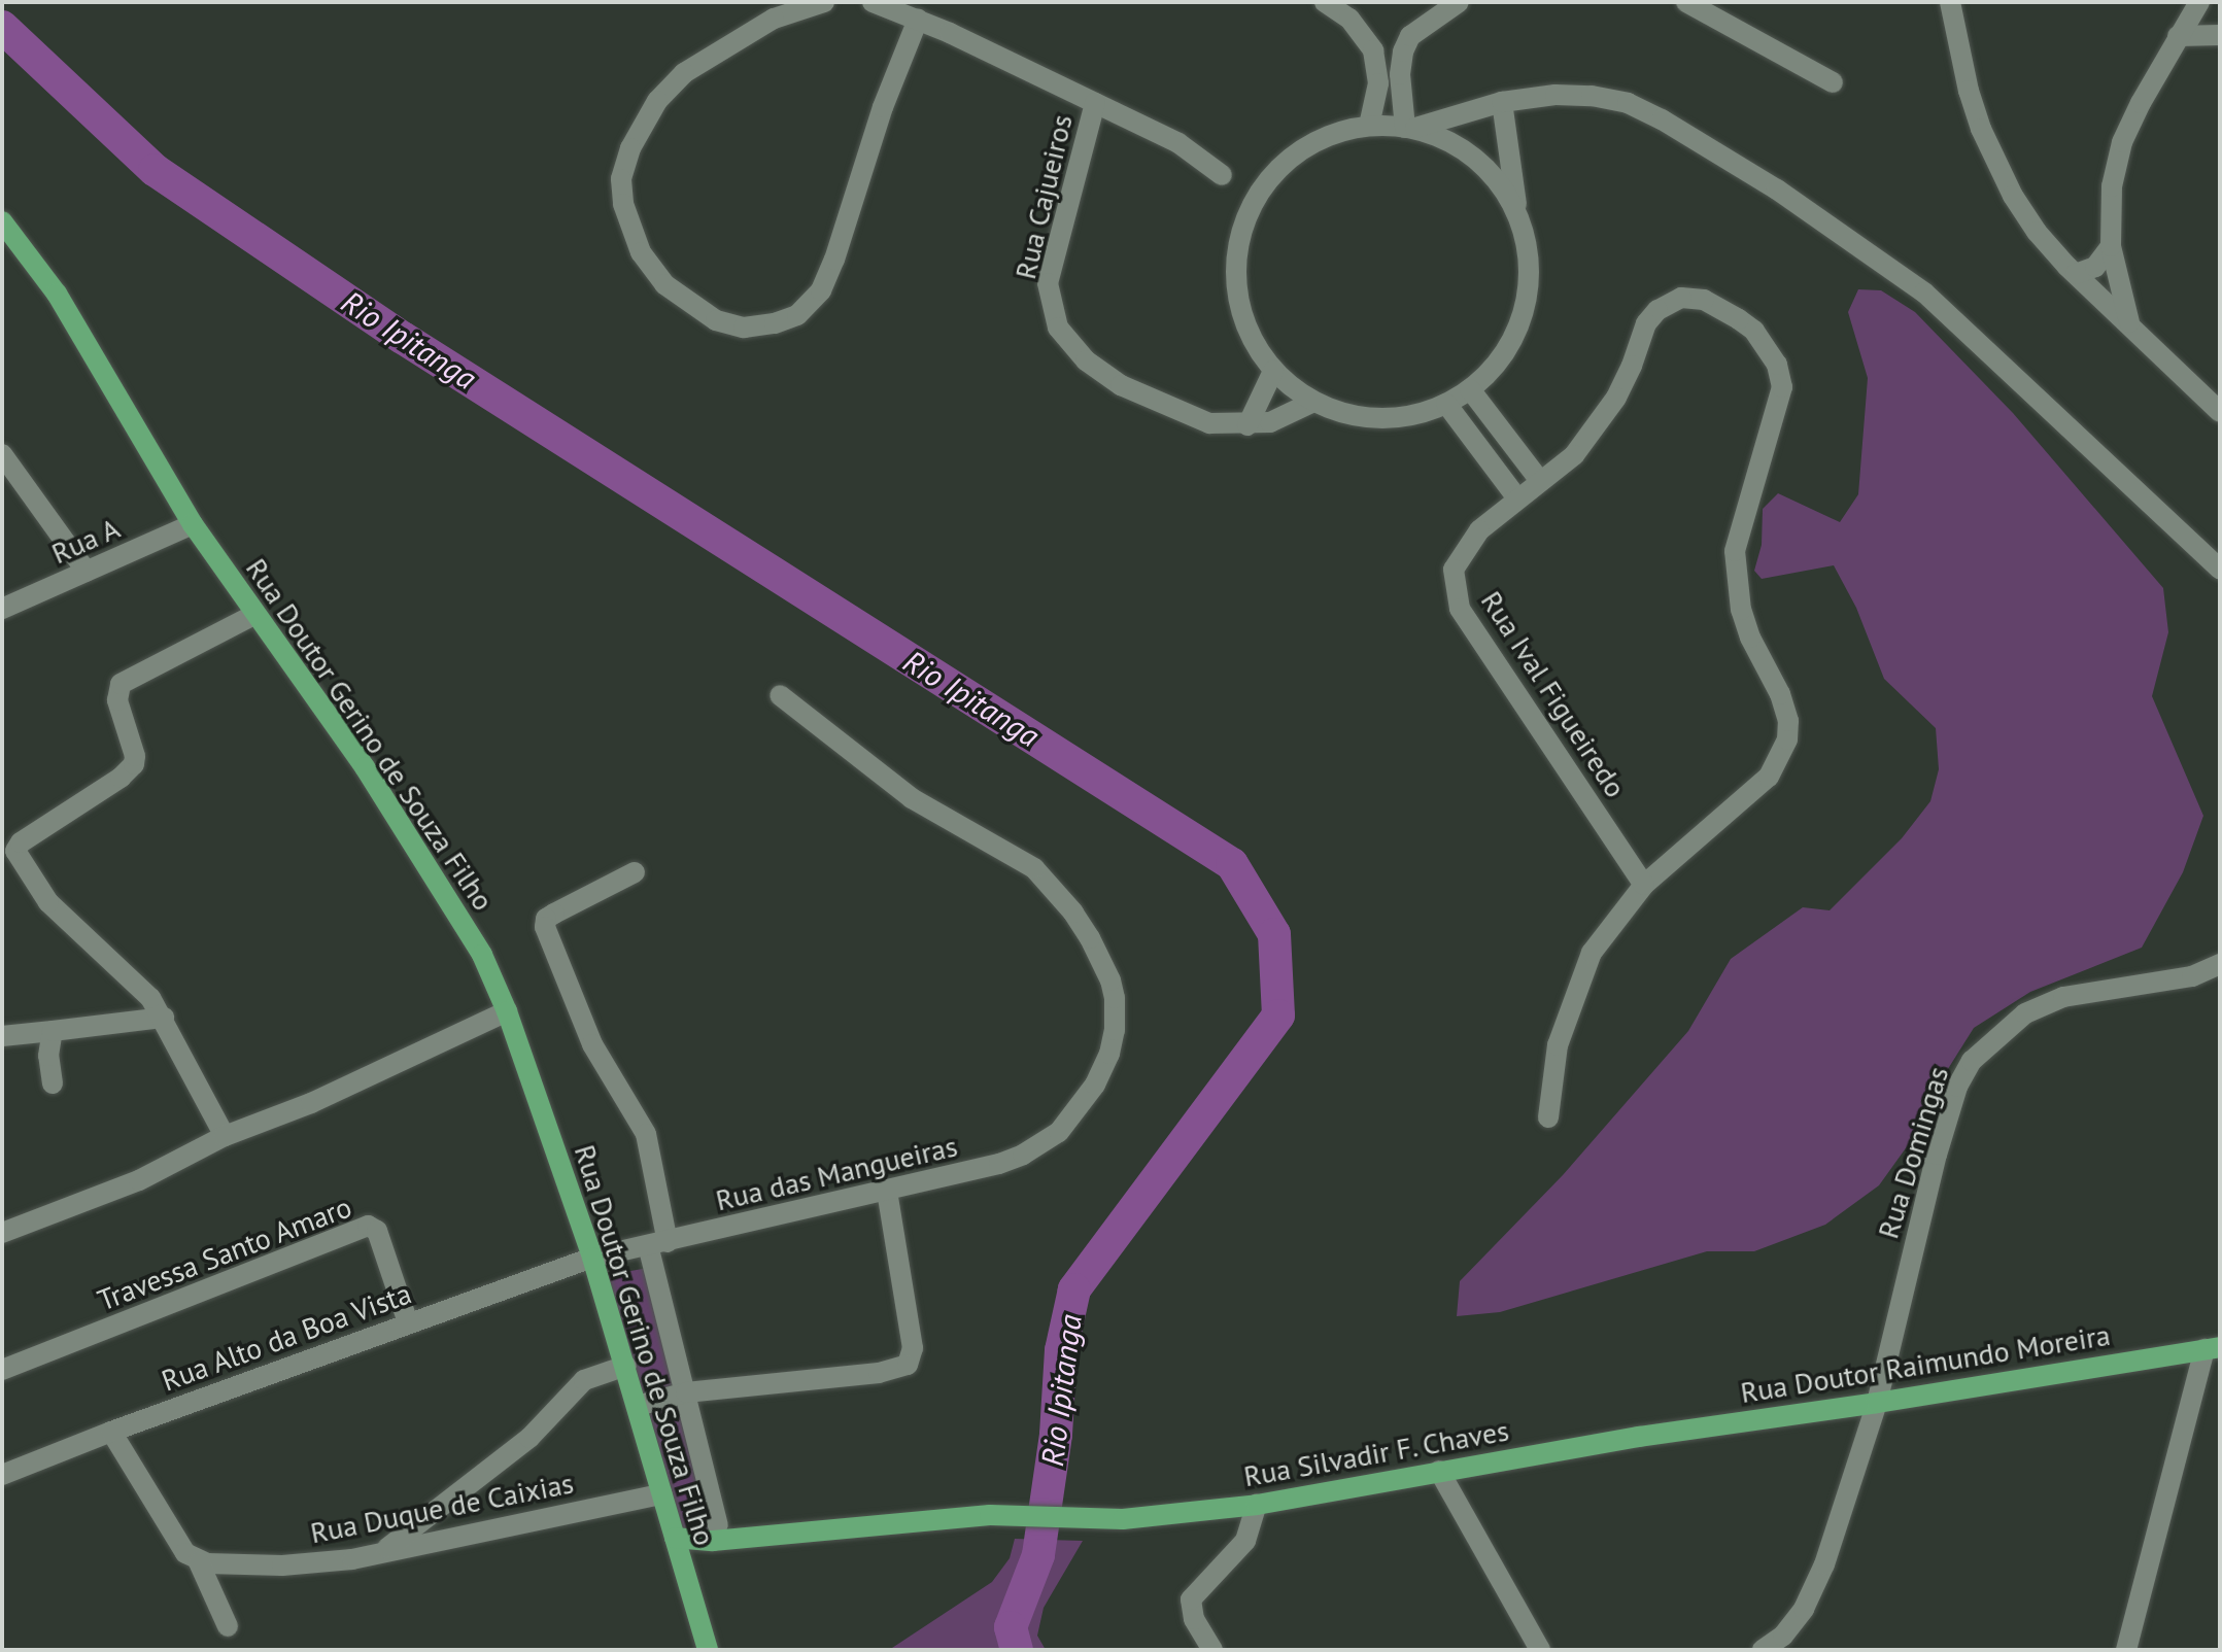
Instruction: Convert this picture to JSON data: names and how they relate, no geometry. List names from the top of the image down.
{
  "streets": {
    "main road": ["Rua Doutor Gerino de Souza Filho", "Rua Doutor Raimundo Moreira", "Rua Silvadir F. Chaves"],
    "street": [
      "Rua Cajueiros",
      "Rua A",
      "Rua Ival Figueiredo",
      "Rua Domingas",
      "Rua das Mangueiras",
      "Travessa Santo Amaro",
      "Rua Alto da Boa Vista",
      "Rua Duque de Caixias"
    ]
  },
  "crossings": [
    ["Rua A", "Rua Doutor Gerino de Souza Filho"],
    ["Rua Doutor Gerino de Souza Filho", "Rua das Mangueiras"],
    ["Rua Doutor Gerino de Souza Filho", "Rua Alto da Boa Vista"],
    ["Rua Doutor Gerino de Souza Filho", "Rua Silvadir F. Chaves"],
    ["Rua Doutor Gerino de Souza Filho", "Rua Duque de Caixias"],
    ["Rua Domingas", "Rua Doutor Raimundo Moreira"],
    ["Rua das Mangueiras", "Rua Alto da Boa Vista"],
    ["Travessa Santo Amaro", "Rua Alto da Boa Vista"],
    ["Rua Doutor Raimundo Moreira", "Rua Silvadir F. Chaves"]
  ],
  "water": ["Rio Ipitanga"]
}
